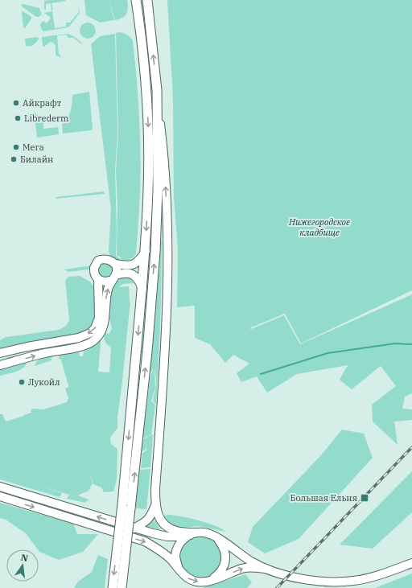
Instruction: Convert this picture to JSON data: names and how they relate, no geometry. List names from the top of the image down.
{
  "parks": ["Нижегородское кладбище"],
  "places": {
    "other": [
      "Айкрафт",
      "Librederm",
      "Мега",
      "Билайн",
      "Лукойл"
    ],
    "transit": ["Большая Ельня"]
  },
  "north": "top"
}
